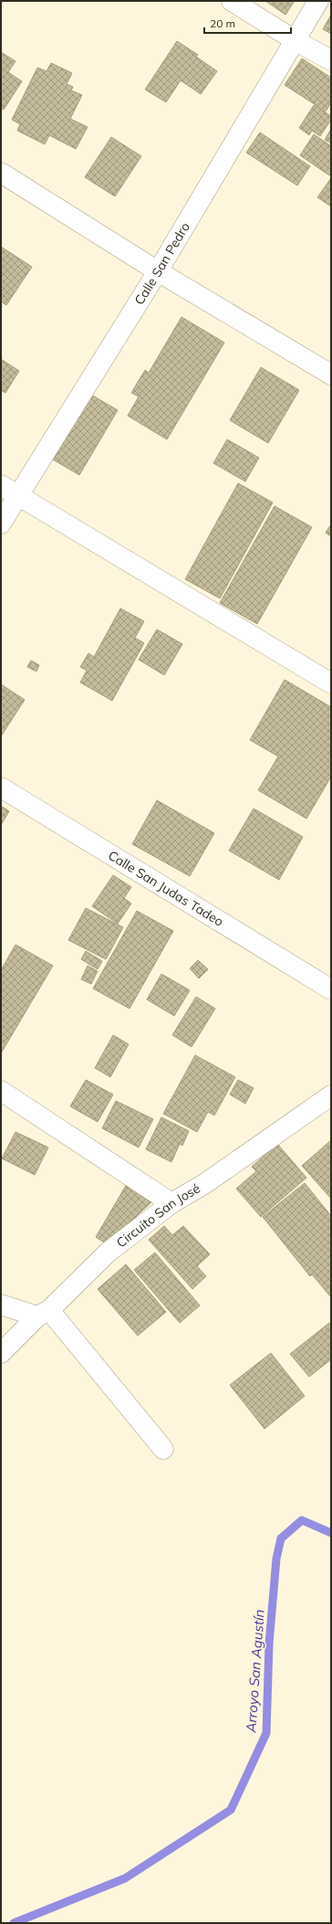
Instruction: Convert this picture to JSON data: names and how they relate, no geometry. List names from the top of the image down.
{
  "streets": {
    "street": ["Calle San Pedro", "Calle San Judas Tadeo", "Circuito San José"]
  },
  "water": ["Arroyo San Agustín"],
  "scale_bar": "20 m"
}
